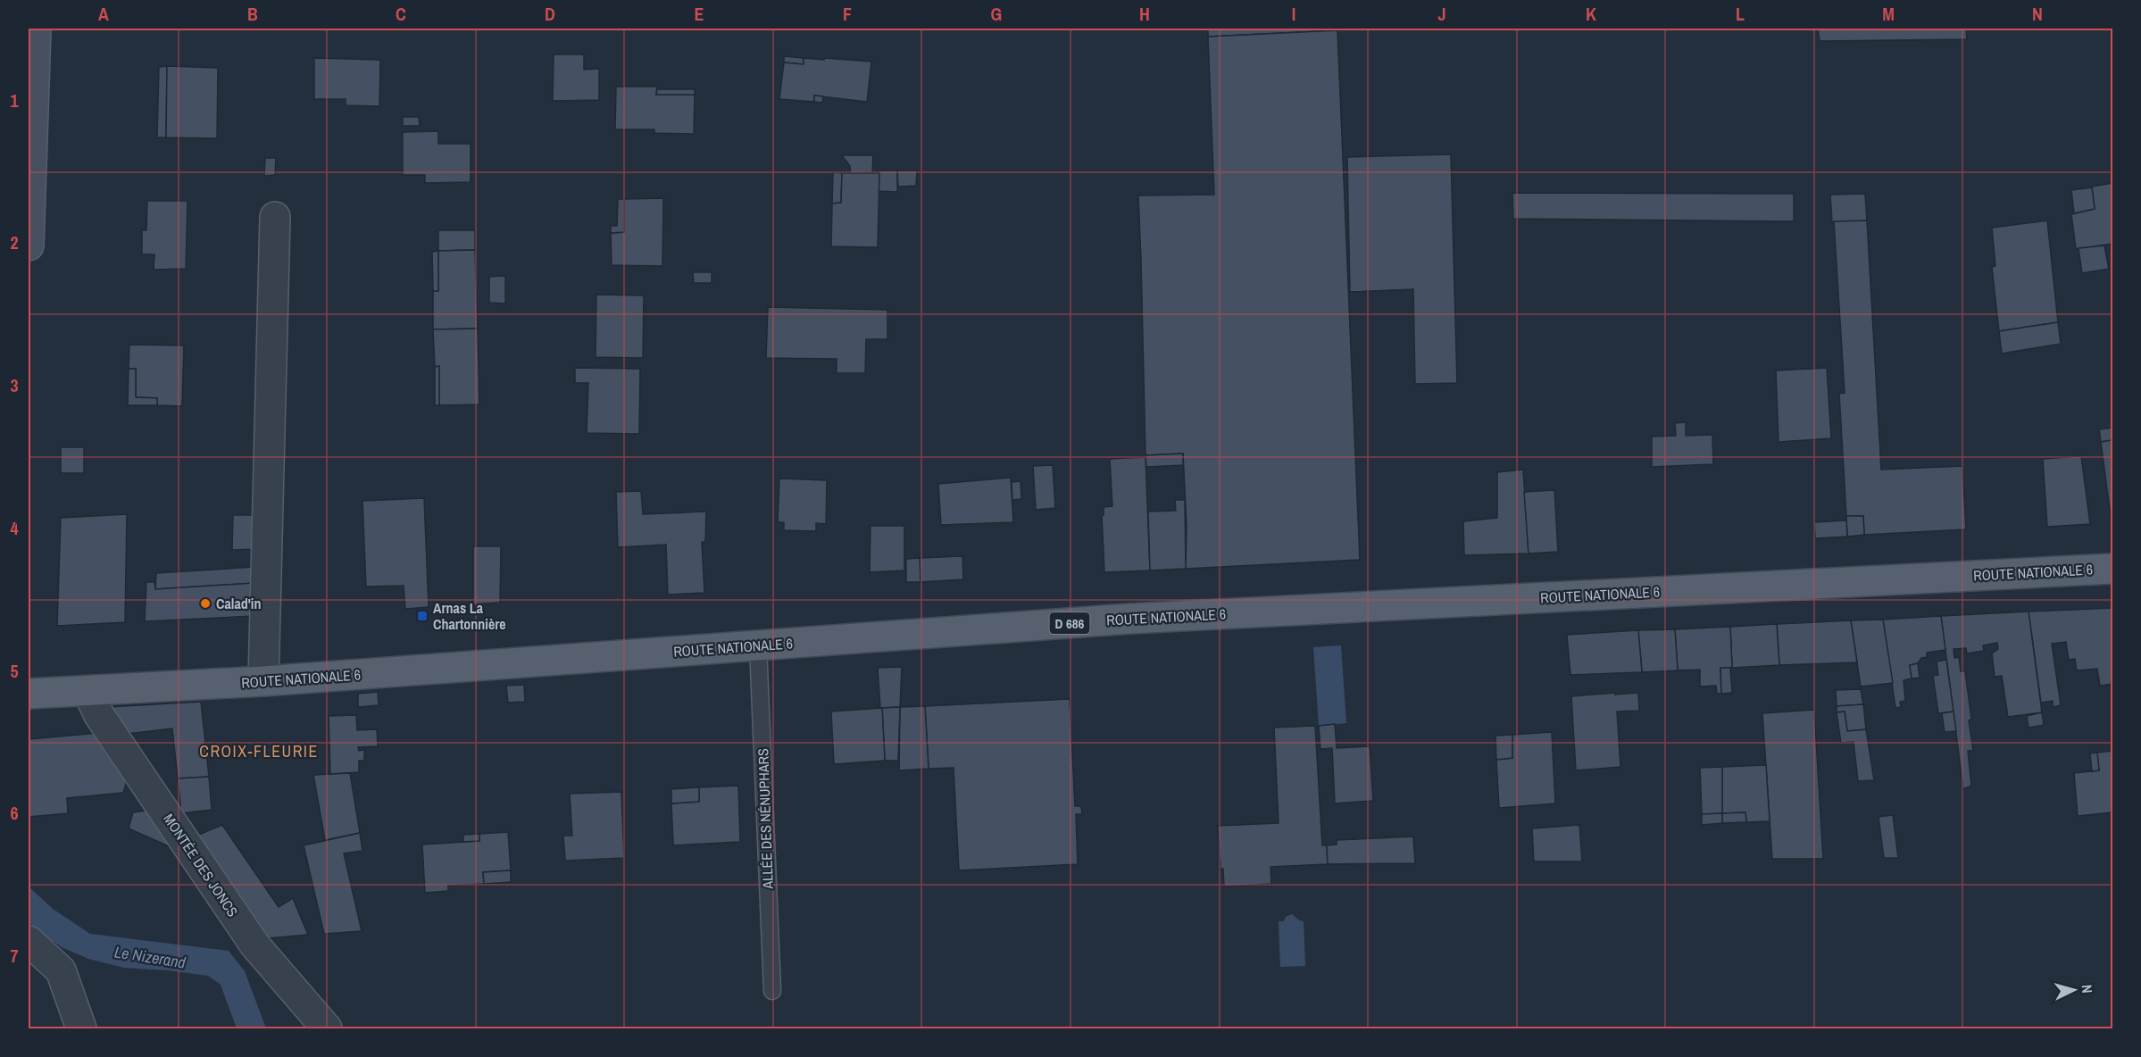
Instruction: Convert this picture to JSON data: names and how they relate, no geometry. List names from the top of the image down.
{
  "streets": {
    "main road": ["ROUTE NATIONALE 6", "D 686"],
    "street": ["MONTÉE DES JONCS"],
    "lane": ["ALLÉE DES NÉNUPHARS"]
  },
  "crossings": [
    ["ROUTE NATIONALE 6", "ALLÉE DES NÉNUPHARS"],
    ["ROUTE NATIONALE 6", "MONTÉE DES JONCS"]
  ],
  "districts": ["CROIX-FLEURIE"],
  "water": ["Le Nizerand"],
  "places": {
    "other": ["Calad'in"],
    "transit": ["Arnas La Chartonnière"]
  },
  "north": "right",
  "grid": {
    "columns": [
      "A",
      "B",
      "C",
      "D",
      "E",
      "F",
      "G",
      "H",
      "I",
      "J",
      "K",
      "L",
      "M",
      "N"
    ],
    "rows": [
      "1",
      "2",
      "3",
      "4",
      "5",
      "6",
      "7"
    ]
  }
}
